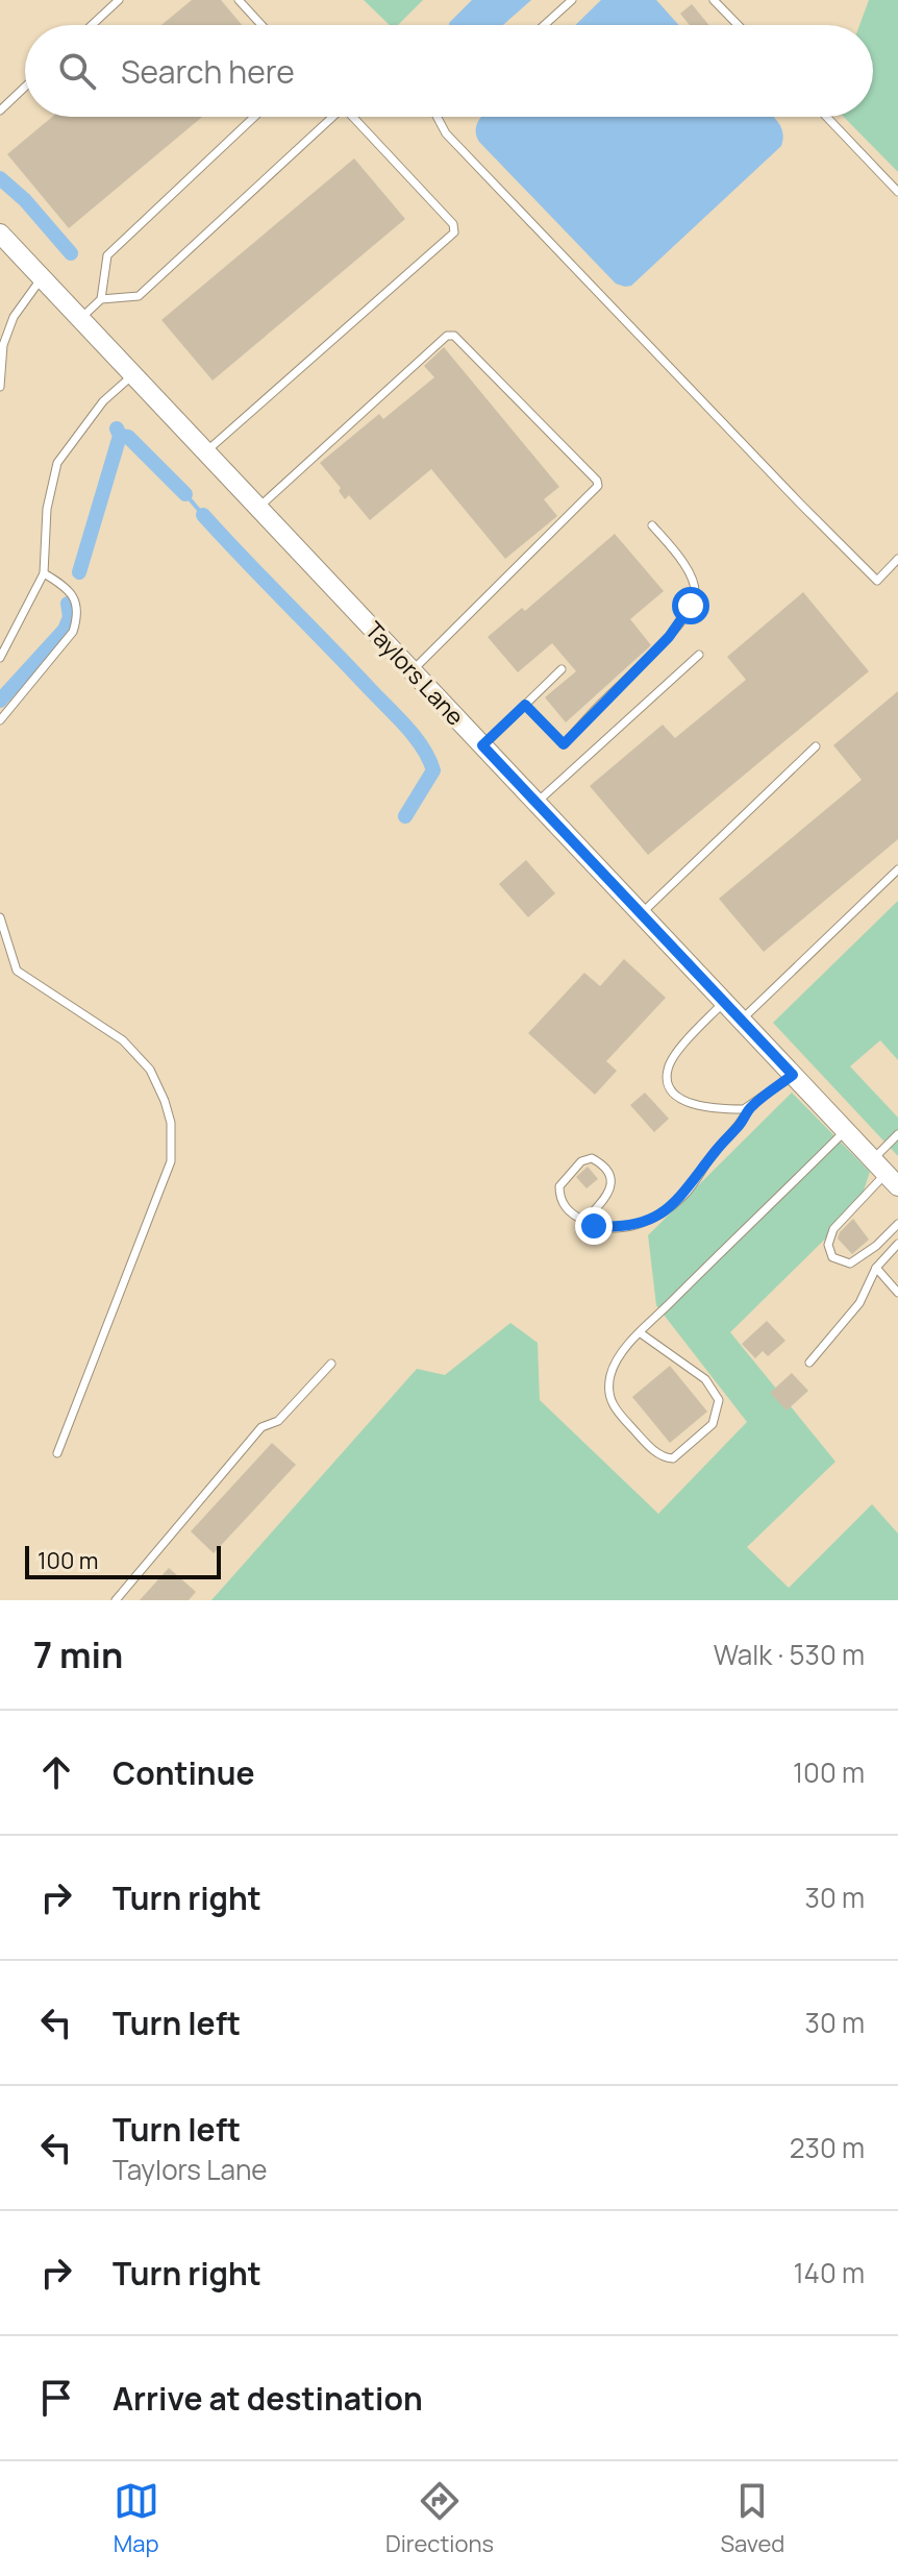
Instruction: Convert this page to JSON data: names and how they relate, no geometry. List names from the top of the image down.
{
  "streets": {
    "street": ["Taylors Lane"]
  },
  "scale_bar": "100 m",
  "page": {
    "search": "Search here",
    "scale": "100 m",
    "heading": ["7 min", "Walk · 530 m"],
    "list": [
      ["Continue", "100 m"],
      ["Turn right", "30 m"],
      ["Turn left", "30 m"],
      ["Turn left", "Taylors Lane", "230 m"],
      ["Turn right", "140 m"],
      "Arrive at destination"
    ],
    "nav": ["Map", "Directions", "Saved"]
  }
}
